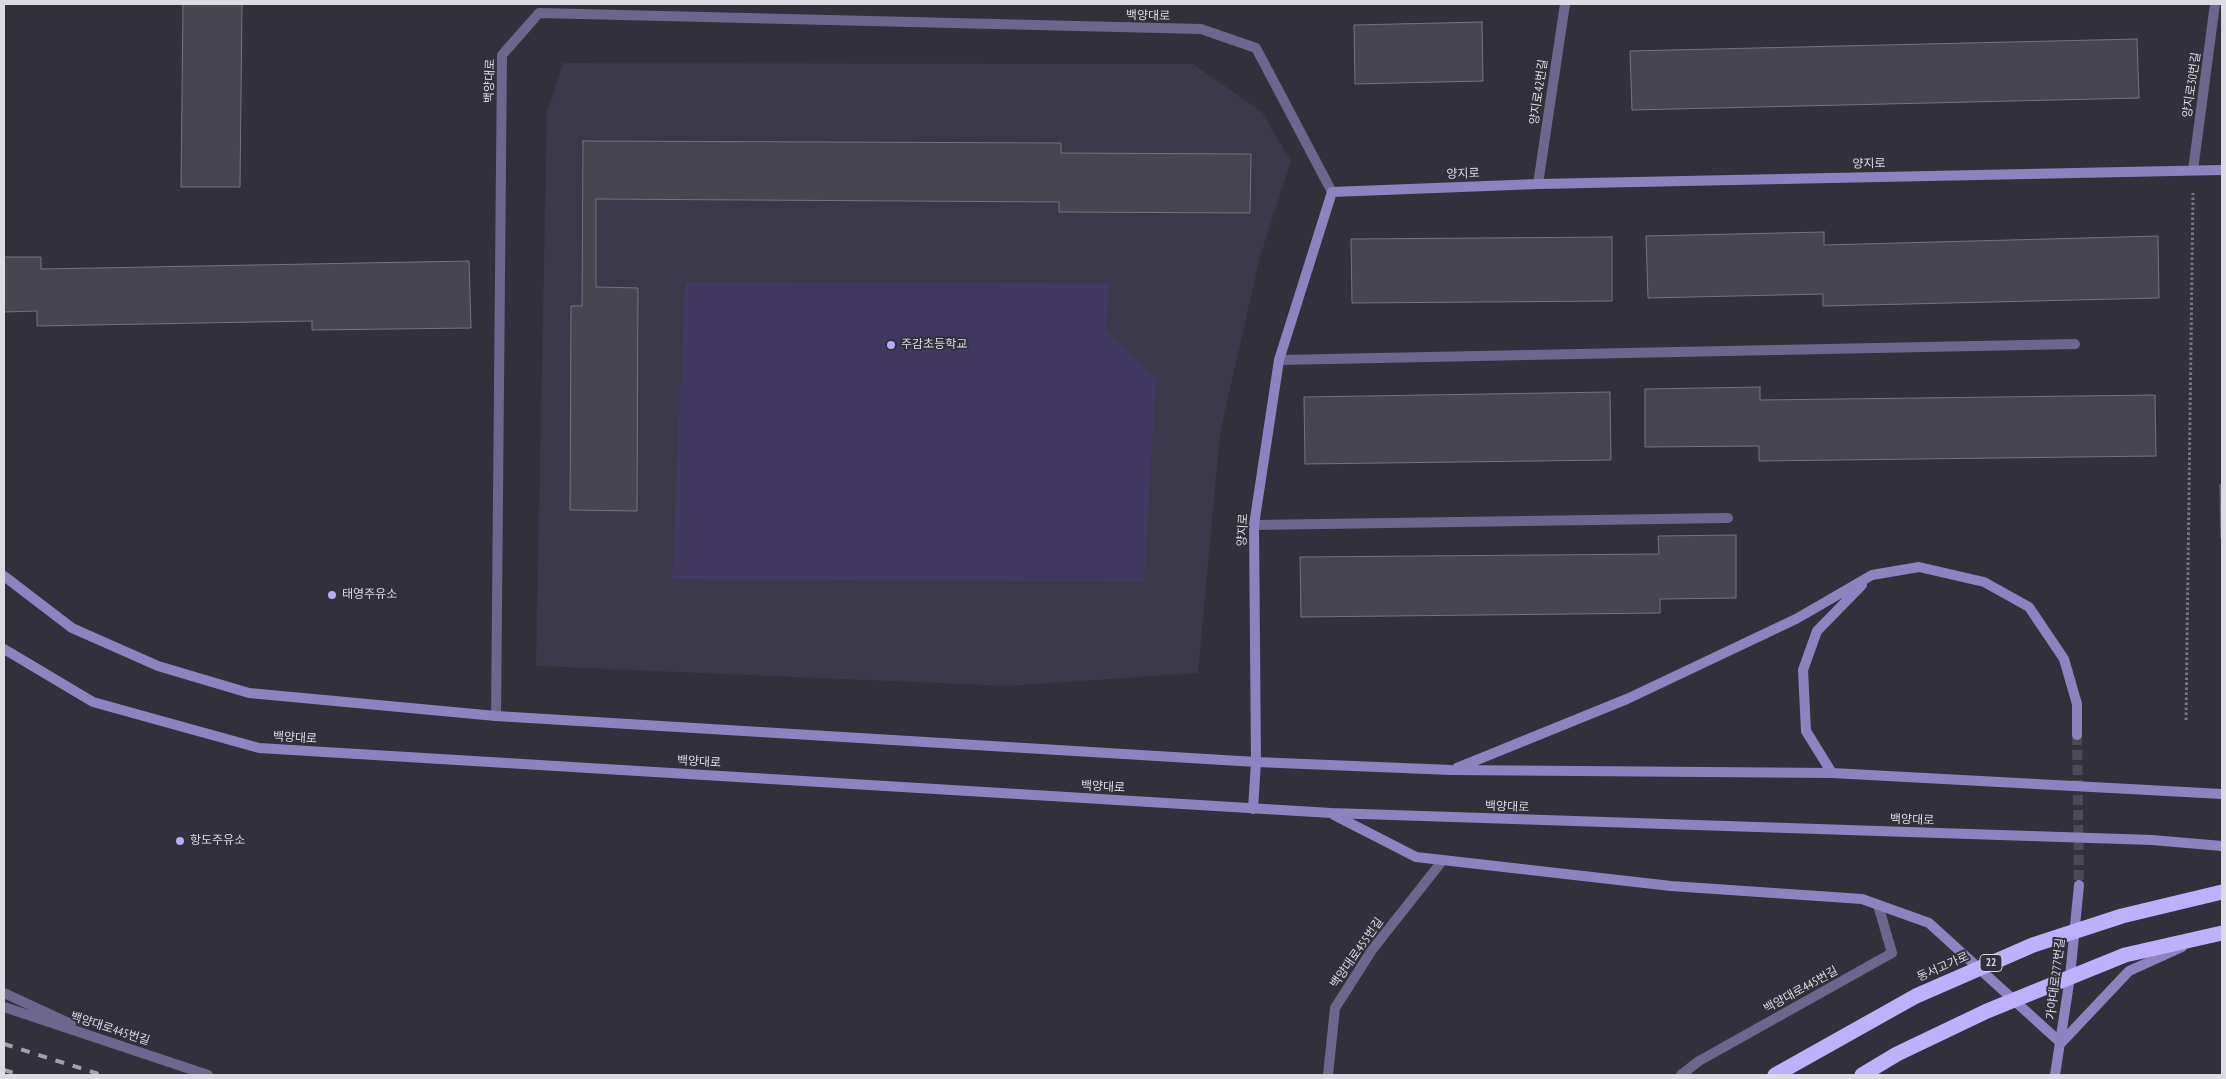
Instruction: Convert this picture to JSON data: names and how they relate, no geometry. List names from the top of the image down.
{
  "streets": {
    "highway": ["22", "동서고가로"],
    "main road": ["백양대로", "양지로", "가야대로277번길"],
    "street": [
      "양지로30번길",
      "양지로42번길",
      "백양대로455번길",
      "백양대로445번길"
    ]
  },
  "crossings": [
    ["백양대로", "양지로"],
    ["양지로30번길", "양지로"],
    ["양지로42번길", "양지로"]
  ],
  "places": ["주감초등학교", "태영주유소", "항도주유소"]
}
